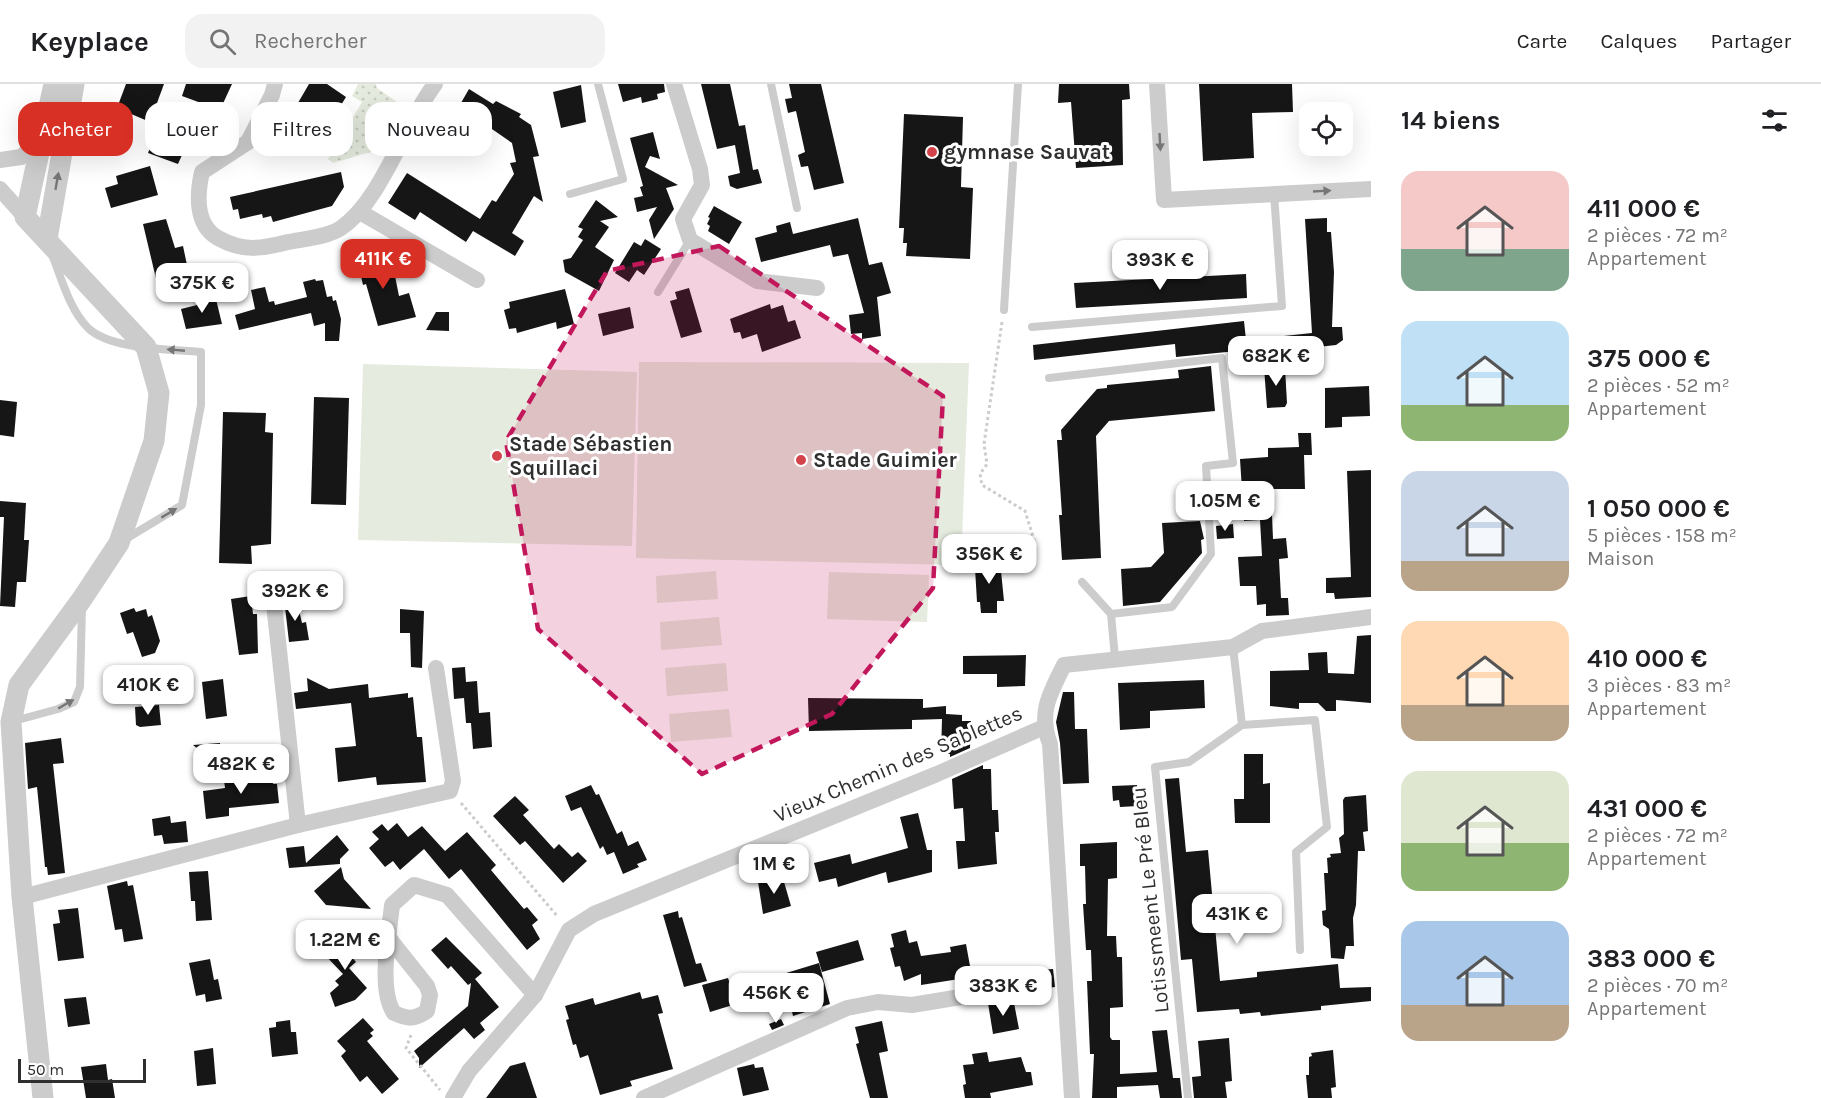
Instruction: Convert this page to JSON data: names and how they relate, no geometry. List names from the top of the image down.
{
  "streets": {
    "street": ["Vieux Chemin des Sablettes"],
    "lane": ["Lotissmeent Le Pré Bleu"]
  },
  "places": ["gymnase Sauvat", "Stade Sébastien Squillaci", "Stade Guimier"],
  "scale_bar": "50 m",
  "page": {
    "header": "Keyplace",
    "search": "Rechercher",
    "nav": ["Carte", "Calques", "Partager"],
    "heading": "14 biens",
    "chip": [
      "Acheter",
      "Louer",
      "Filtres",
      "Nouveau"
    ],
    "list": [
      {
        "name": "411 000 €",
        "note": "2 pièces · 72 m² · Appartement"
      },
      {
        "name": "375 000 €",
        "note": "2 pièces · 52 m² · Appartement"
      },
      {
        "name": "1 050 000 €",
        "note": "5 pièces · 158 m² · Maison"
      },
      {
        "name": "410 000 €",
        "note": "3 pièces · 83 m² · Appartement"
      },
      {
        "name": "431 000 €",
        "note": "2 pièces · 72 m² · Appartement"
      },
      {
        "name": "383 000 €",
        "note": "2 pièces · 70 m² · Appartement"
      }
    ],
    "price": [
      "411K €",
      "393K €",
      "375K €",
      "682K €",
      "1.05M €",
      "356K €",
      "392K €",
      "410K €",
      "482K €",
      "1M €",
      "431K €",
      "1.22M €",
      "383K €",
      "456K €"
    ],
    "scale": "50 m"
  }
}
